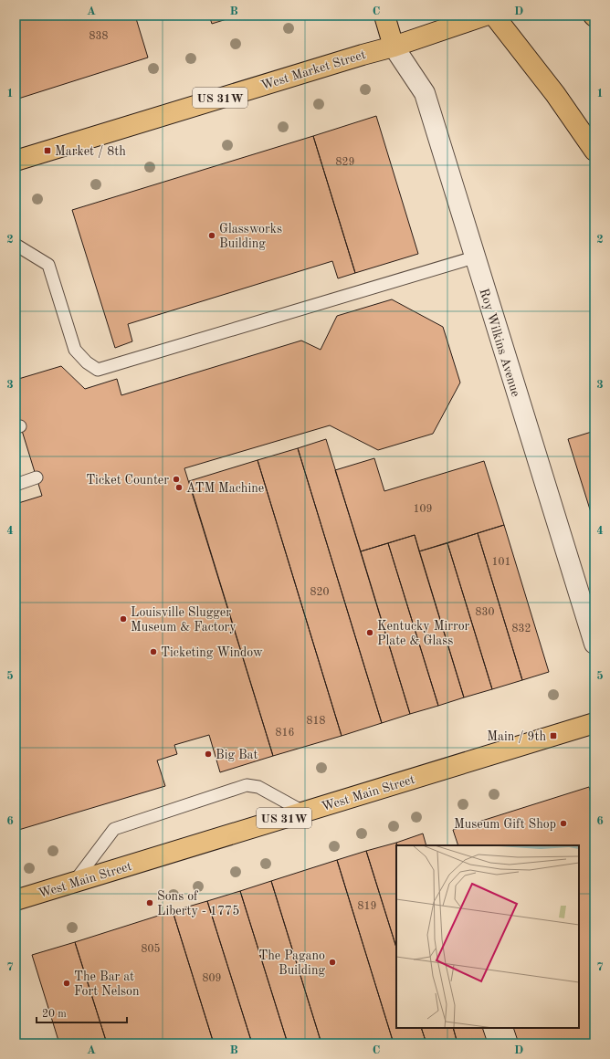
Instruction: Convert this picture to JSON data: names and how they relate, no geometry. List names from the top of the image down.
{
  "streets": {
    "main road": ["West Market Street", "US 31W", "West Main Street"],
    "street": ["Roy Wilkins Avenue"]
  },
  "crossings": [
    ["West Market Street", "Roy Wilkins Avenue"]
  ],
  "places": {
    "transit": ["Market / 8th", "Main / 9th"],
    "other": [
      "Glassworks Building",
      "Ticket Counter",
      "ATM Machine",
      "Louisville Slugger Museum & Factory",
      "Kentucky Mirror Plate & Glass",
      "Ticketing Window",
      "Big Bat",
      "Museum Gift Shop",
      "Sons of Liberty - 1775",
      "The Pagano Building",
      "The Bar at Fort Nelson"
    ]
  },
  "house_numbers": [
    "838",
    "829",
    "109",
    "101",
    "820",
    "830",
    "832",
    "818",
    "816",
    "819",
    "805",
    "809"
  ],
  "scale_bar": "20 m",
  "grid": {
    "columns": [
      "A",
      "B",
      "C",
      "D"
    ],
    "rows": [
      "1",
      "2",
      "3",
      "4",
      "5",
      "6",
      "7"
    ]
  }
}
